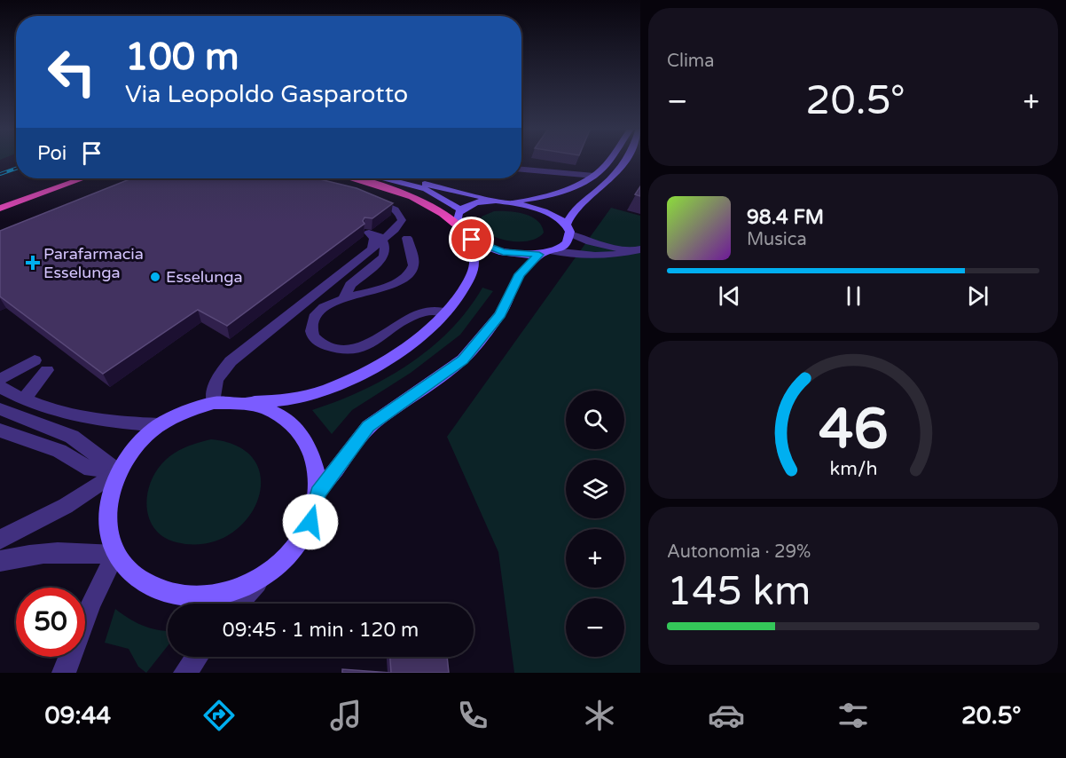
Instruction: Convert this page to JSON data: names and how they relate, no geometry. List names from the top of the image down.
{
  "places": {
    "health": ["Parafarmacia Esselunga"],
    "other": ["Esselunga"]
  },
  "page": {
    "tile": [
      "Clima",
      ["Autonomia · 29%", "145 km"]
    ],
    "turn": ["100 m", "Via Leopoldo Gasparotto"],
    "heat": ["−", "20.5°", "+"],
    "then": "Poi",
    "song": ["98.4 FM", "Musica"],
    "map_buttons": ["+", "−"],
    "limit": "50",
    "trip": "09:45 · 1 min · 120 m",
    "tabs": ["09:44", "20.5°"],
    "gauge": ["46", "km/h"]
  }
}
